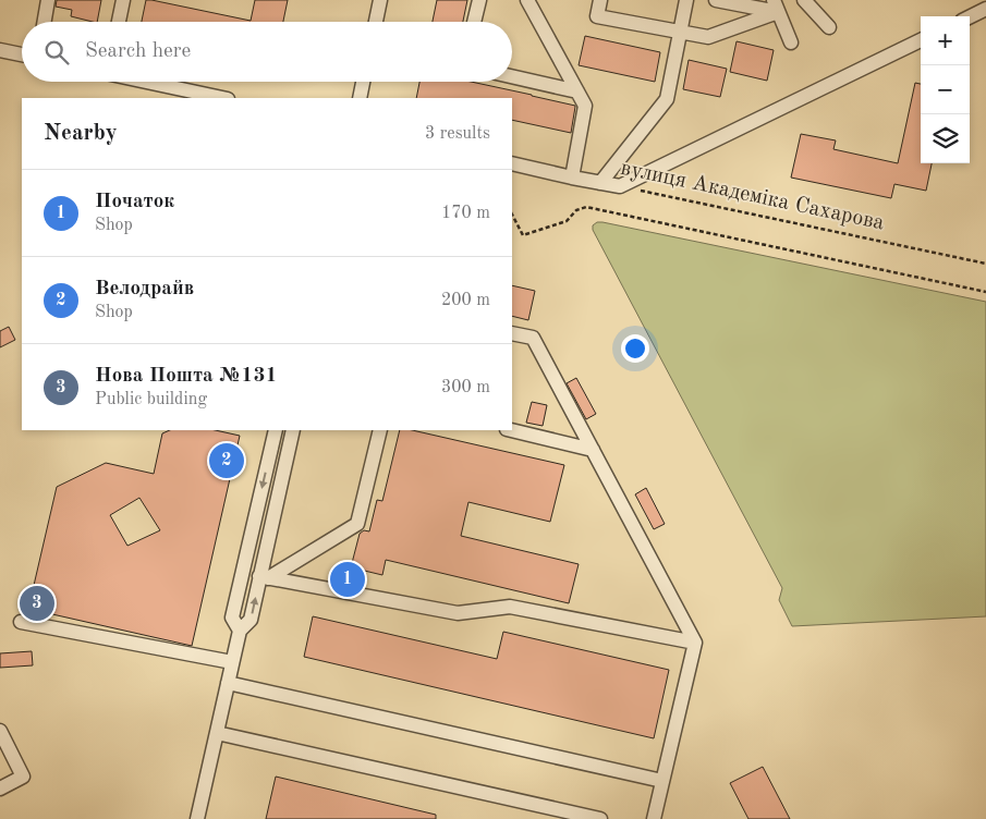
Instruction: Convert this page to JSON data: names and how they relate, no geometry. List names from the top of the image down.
{
  "streets": {
    "street": ["вулиця Академіка Сахарова"]
  },
  "page": {
    "map_buttons": ["+", "−"],
    "search": "Search here",
    "heading": ["Nearby", "3 results"],
    "list": [
      {
        "mark": "1",
        "name": "Початок",
        "note": "Shop",
        "value": "170 m"
      },
      {
        "mark": "2",
        "name": "Велодрайв",
        "note": "Shop",
        "value": "200 m"
      },
      {
        "mark": "3",
        "name": "Нова Пошта №131",
        "note": "Public building",
        "value": "300 m"
      }
    ],
    "pins": ["2", "1", "3"]
  }
}
